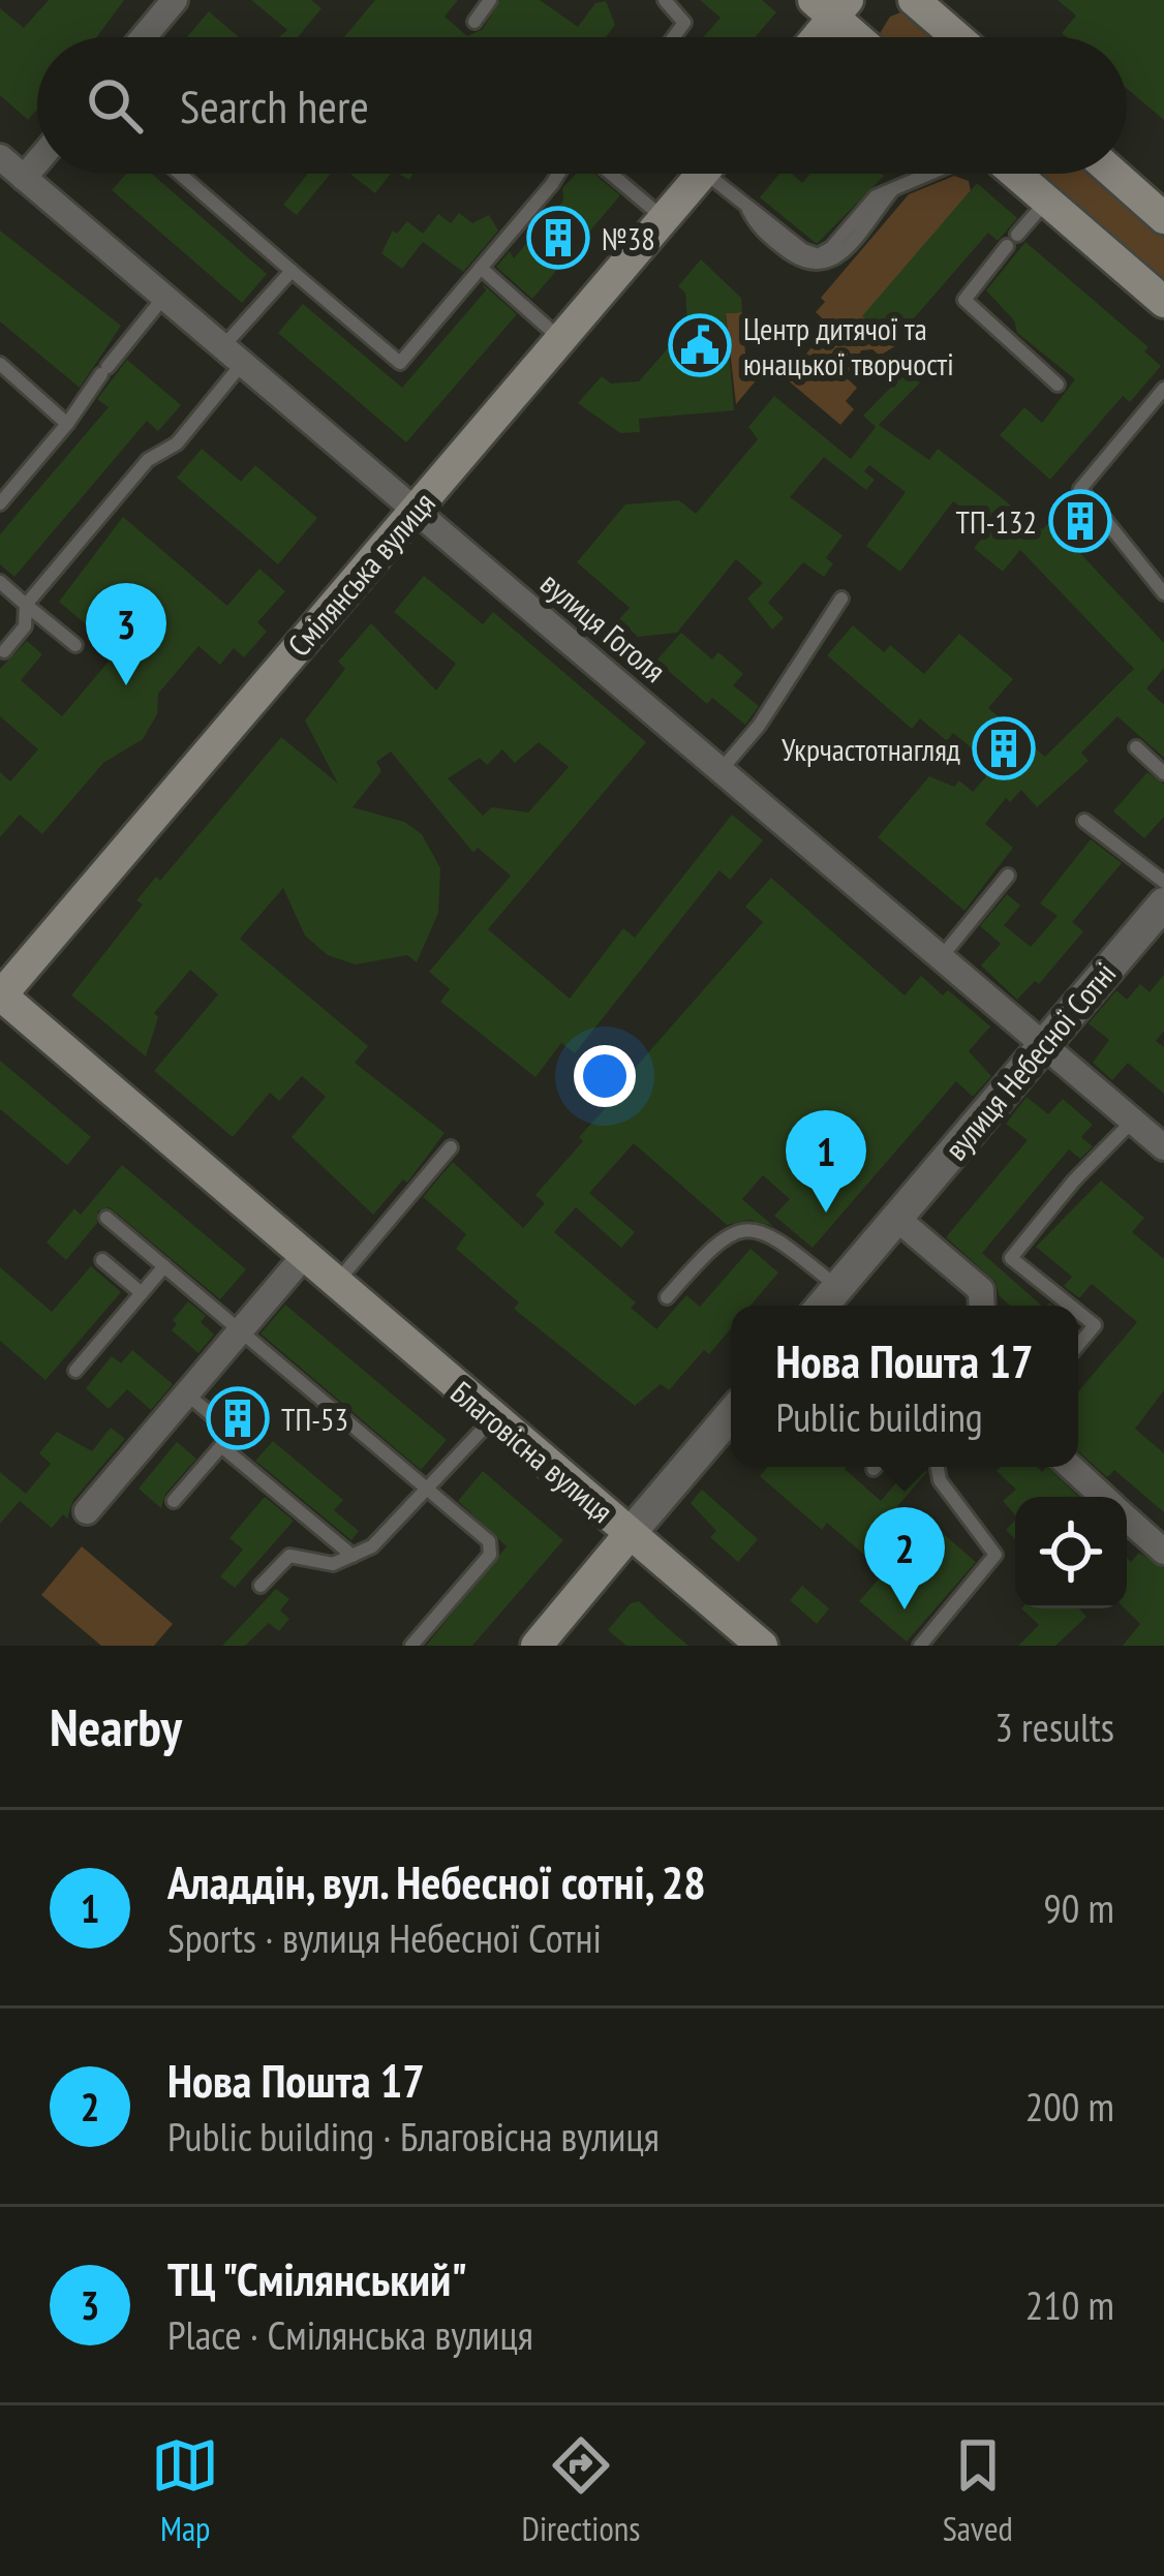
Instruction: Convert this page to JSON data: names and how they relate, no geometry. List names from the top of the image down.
{
  "streets": {
    "main road": ["Смілянська вулиця", "Благовісна вулиця"],
    "street": ["вулиця Гоголя", "вулиця Небесної Сотні"]
  },
  "crossings": [
    ["Смілянська вулиця", "вулиця Гоголя"],
    ["Смілянська вулиця", "Благовісна вулиця"],
    ["вулиця Гоголя", "вулиця Небесної Сотні"]
  ],
  "places": {
    "building": [
      "№38",
      "ТП-132",
      "Укрчастотнагляд",
      "ТП-53"
    ],
    "public building": ["Центр дитячої та юнацької творчості"]
  },
  "page": {
    "search": "Search here",
    "pins": ["3", "1", "2"],
    "popup": ["Нова Пошта 17", "Public building"],
    "heading": ["Nearby", "3 results"],
    "list": [
      {
        "mark": "1",
        "name": "Аладдін, вул. Небесної сотні, 28",
        "note": "Sports · вулиця Небесної Сотні",
        "value": "90 m"
      },
      {
        "mark": "2",
        "name": "Нова Пошта 17",
        "note": "Public building · Благовісна вулиця",
        "value": "200 m"
      },
      {
        "mark": "3",
        "name": "ТЦ \"Смілянський\"",
        "note": "Place · Смілянська вулиця",
        "value": "210 m"
      }
    ],
    "nav": ["Map", "Directions", "Saved"]
  }
}
